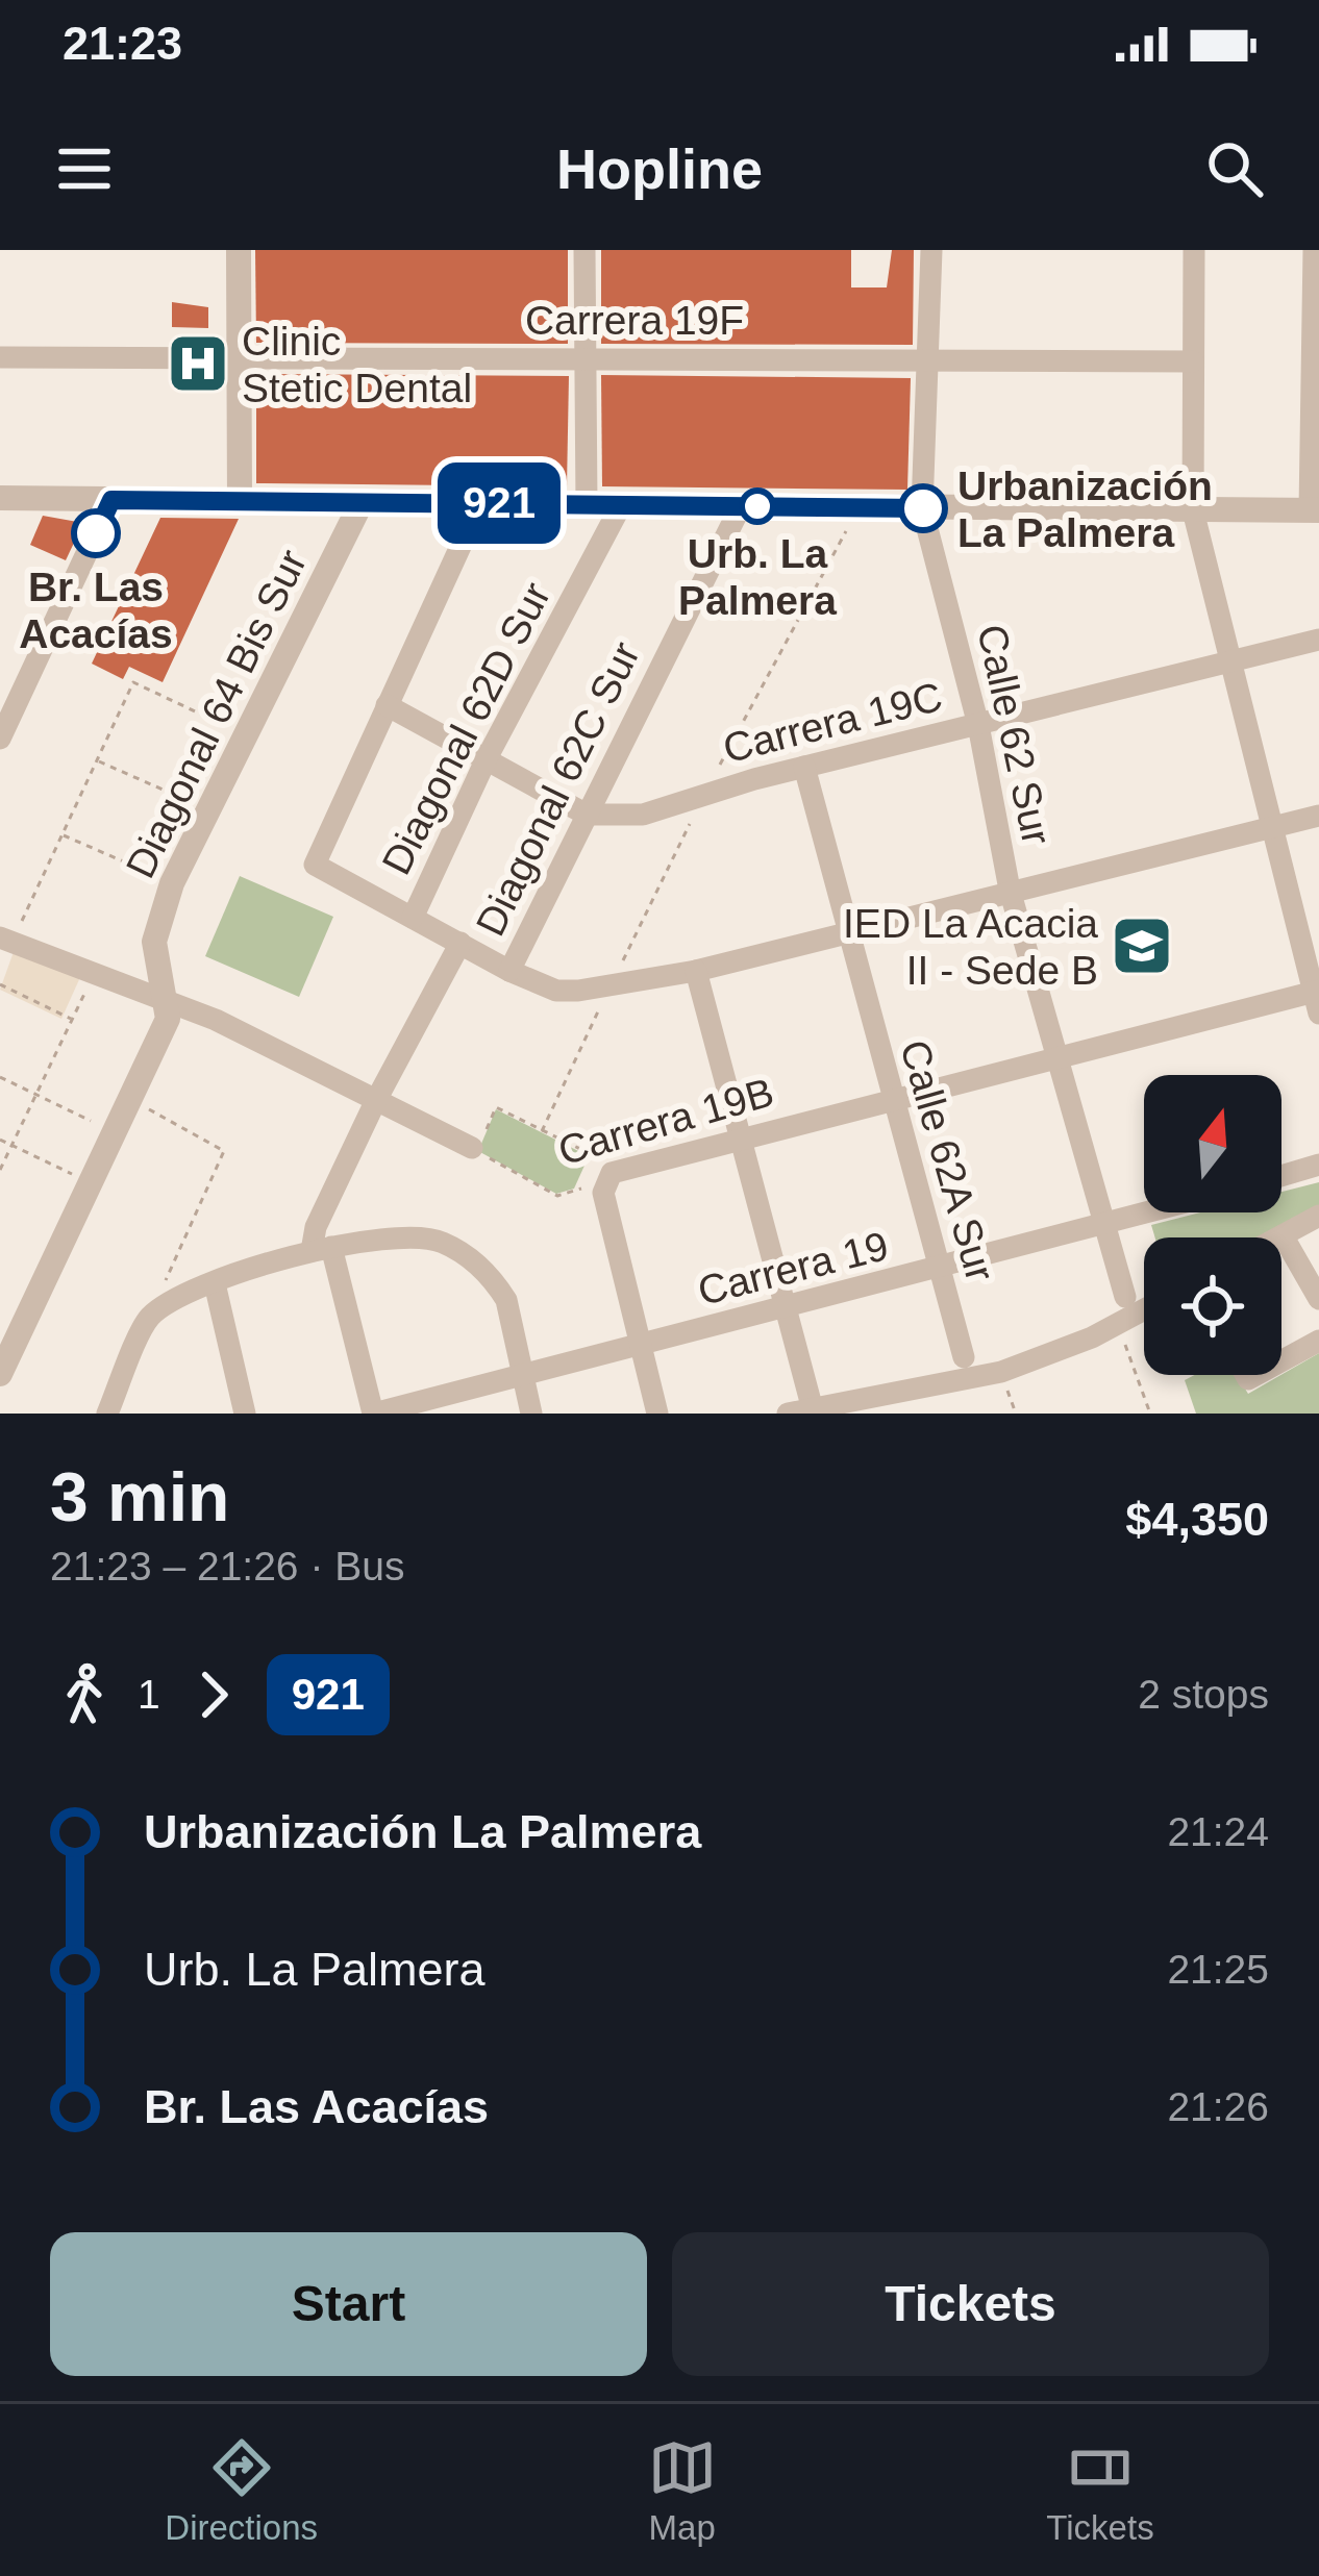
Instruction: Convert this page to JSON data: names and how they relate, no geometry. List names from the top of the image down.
{
  "streets": {
    "street": [
      "Carrera 19F",
      "Diagonal 64 Bis Sur",
      "Carrera 19C",
      "Diagonal 62D Sur",
      "Calle 62 Sur",
      "Diagonal 62C Sur",
      "Carrera 19B",
      "Calle 62A Sur",
      "Carrera 19"
    ]
  },
  "crossings": [
    ["Carrera 19F", "Calle 62 Sur"],
    ["Carrera 19C", "Calle 62 Sur"],
    ["Carrera 19C", "Diagonal 62C Sur"],
    ["Carrera 19C", "Calle 62A Sur"],
    ["Calle 62 Sur", "Carrera 19B"],
    ["Calle 62 Sur", "Carrera 19"],
    ["Carrera 19B", "Calle 62A Sur"],
    ["Calle 62A Sur", "Carrera 19"]
  ],
  "places": {
    "hospital": ["Clinic Stetic Dental"],
    "other": ["Urb. La Palmera", "Urbanización La Palmera", "Br. Las Acacías"],
    "school or university": ["IED La Acacia II - Sede B"]
  },
  "lines": ["bus line 921"],
  "north": "top",
  "page": {
    "status": "21:23",
    "header": "Hopline",
    "on_map": "921",
    "heading": ["3 min", "21:23 – 21:26 · Bus", "$4,350"],
    "legs": ["1", "921", "2 stops"],
    "list": [
      {
        "name": "Urbanización La Palmera",
        "value": "21:24"
      },
      {
        "name": "Urb. La Palmera",
        "value": "21:25"
      },
      {
        "name": "Br. Las Acacías",
        "value": "21:26"
      }
    ],
    "buttons": ["Start", "Tickets"],
    "tabs": ["Directions", "Map", "Tickets"]
  }
}
